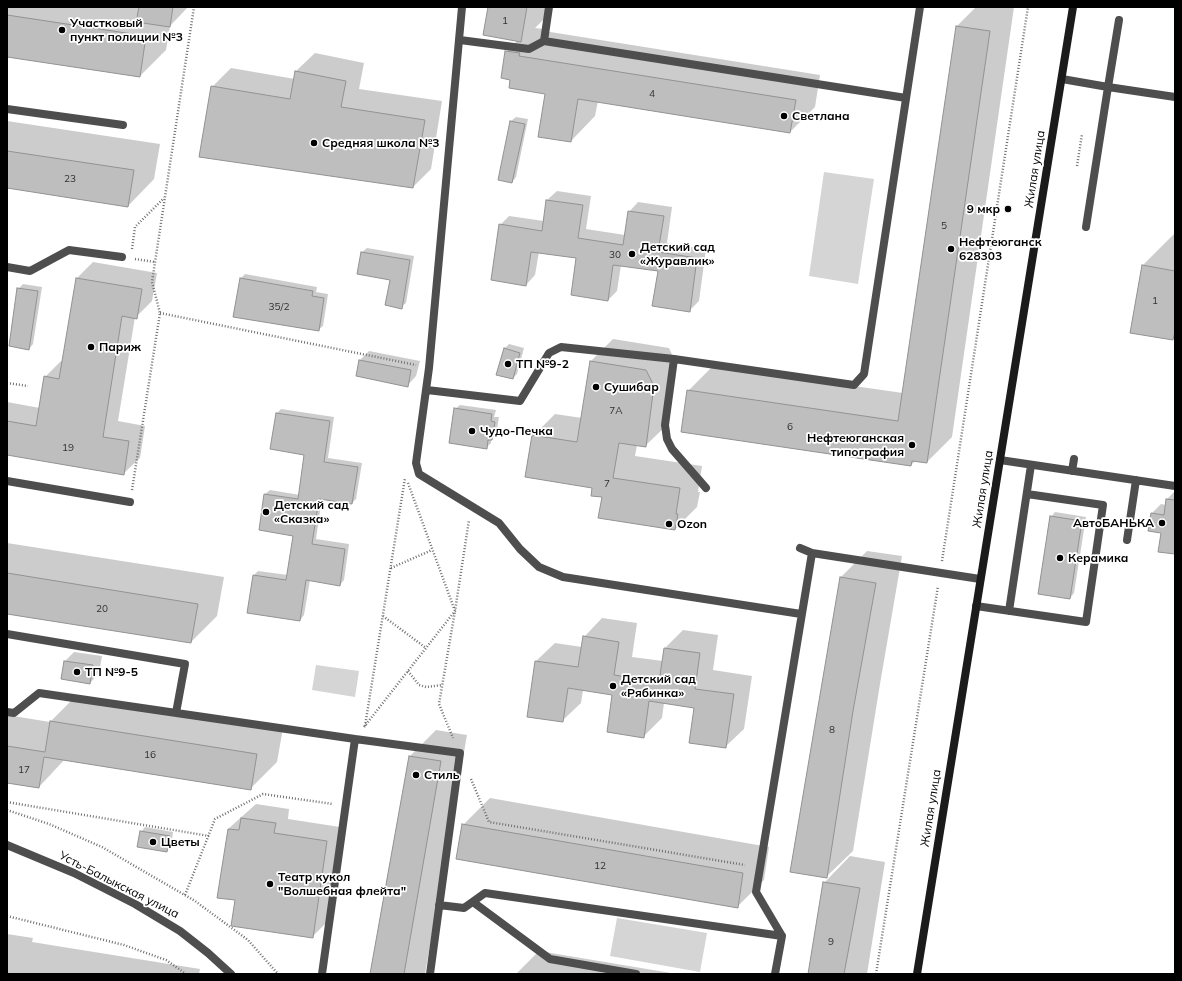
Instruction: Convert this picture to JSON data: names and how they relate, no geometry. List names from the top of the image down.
{
  "streets": {
    "main road": ["Жилая улица"],
    "street": ["Усть-Балыкская улица"]
  },
  "places": [
    "Участковый пункт полиции №3",
    "Светлана",
    "Средняя школа №3",
    "9 мкр",
    "Нефтеюганск 628303",
    "Детский сад «Журавлик»",
    "Париж",
    "ТП №9-2",
    "Сушибар",
    "Чудо-Печка",
    "Нефтеюганская типография",
    "Детский сад «Сказка»",
    "АвтоБАНЬКА",
    "Ozon",
    "Керамика",
    "ТП №9-5",
    "Детский сад «Рябинка»",
    "Стиль",
    "Цветы",
    "Театр кукол \"Волшебная флейта\""
  ],
  "house_numbers": [
    "1",
    "4",
    "23",
    "5",
    "30",
    "1",
    "35/2",
    "7А",
    "6",
    "19",
    "7",
    "20",
    "8",
    "16",
    "17",
    "12",
    "9"
  ]
}
